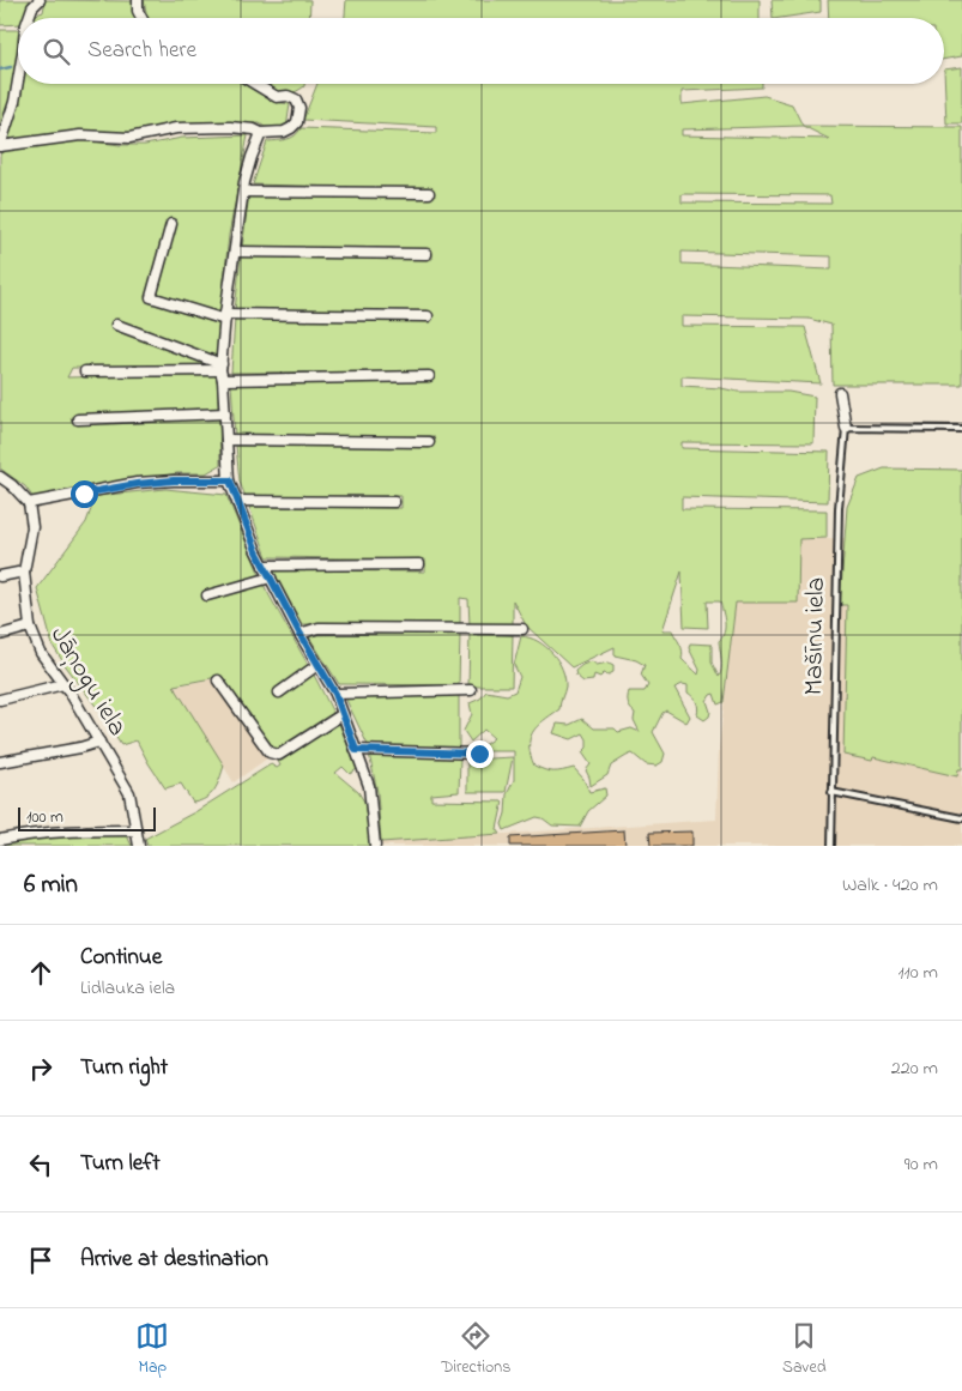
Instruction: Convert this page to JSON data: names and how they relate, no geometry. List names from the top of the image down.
{
  "streets": {
    "street": ["Jāņogu iela"],
    "lane": ["Mašīnu iela"]
  },
  "scale_bar": "100 m",
  "page": {
    "search": "Search here",
    "scale": "100 m",
    "heading": ["6 min", "Walk · 420 m"],
    "list": [
      ["Continue", "Lidlauka iela", "110 m"],
      ["Turn right", "220 m"],
      ["Turn left", "90 m"],
      "Arrive at destination"
    ],
    "nav": ["Map", "Directions", "Saved"]
  }
}
